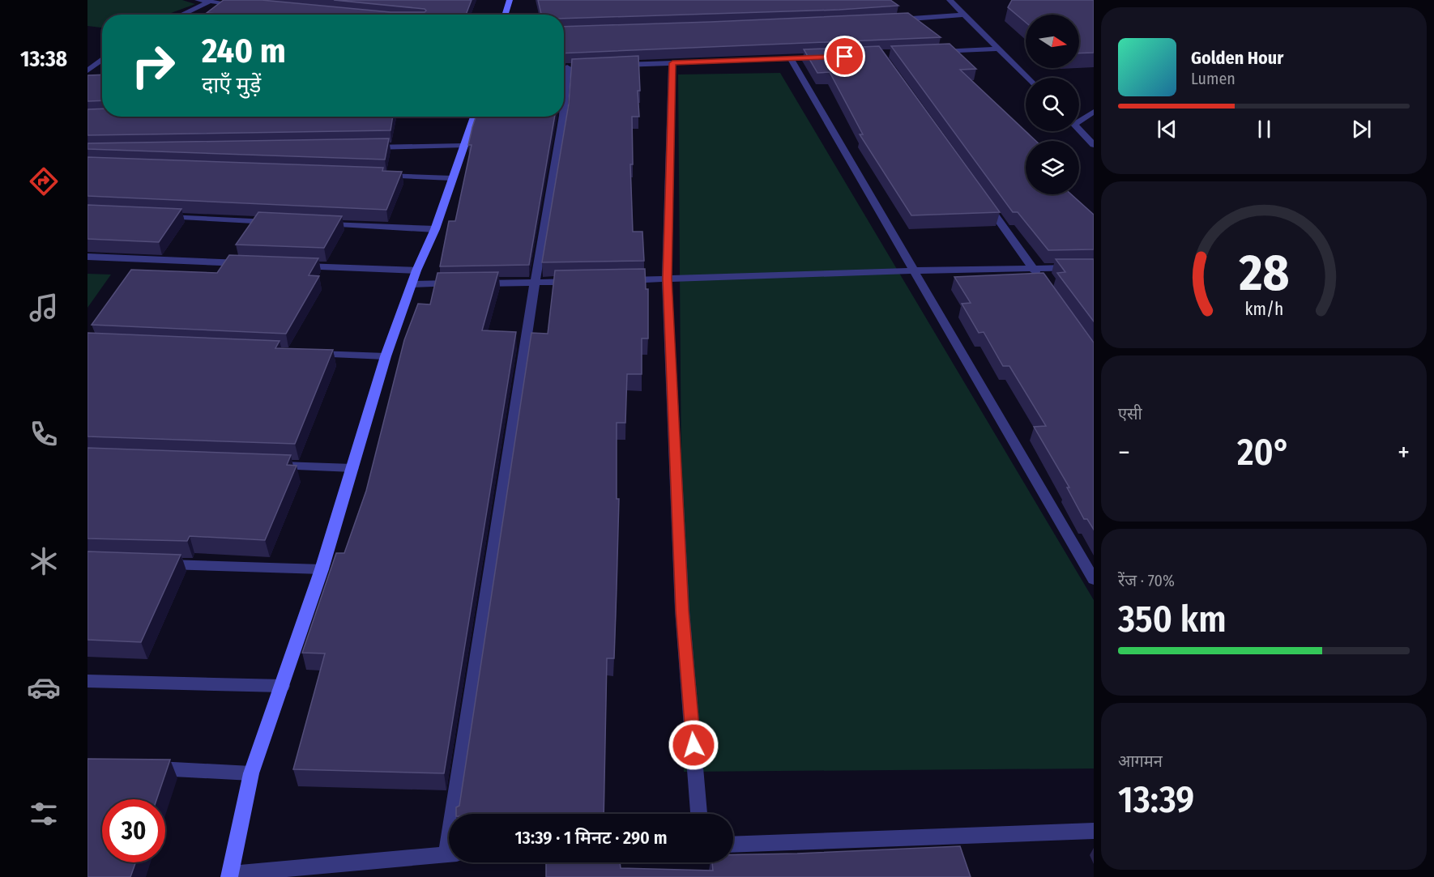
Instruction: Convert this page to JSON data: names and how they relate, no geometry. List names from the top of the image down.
{
  "north": "right",
  "page": {
    "tabs": "13:38",
    "turn": ["240 m", "दाएँ मुड़ें"],
    "song": ["Golden Hour", "Lumen"],
    "tile": [
      "एसी",
      ["रेंज · 70%", "350 km"],
      ["आगमन", "13:39"]
    ],
    "heat": ["−", "20°", "+"],
    "limit": "30",
    "trip": "13:39 · 1 मिनट · 290 m",
    "gauge": ["28", "km/h"]
  }
}
